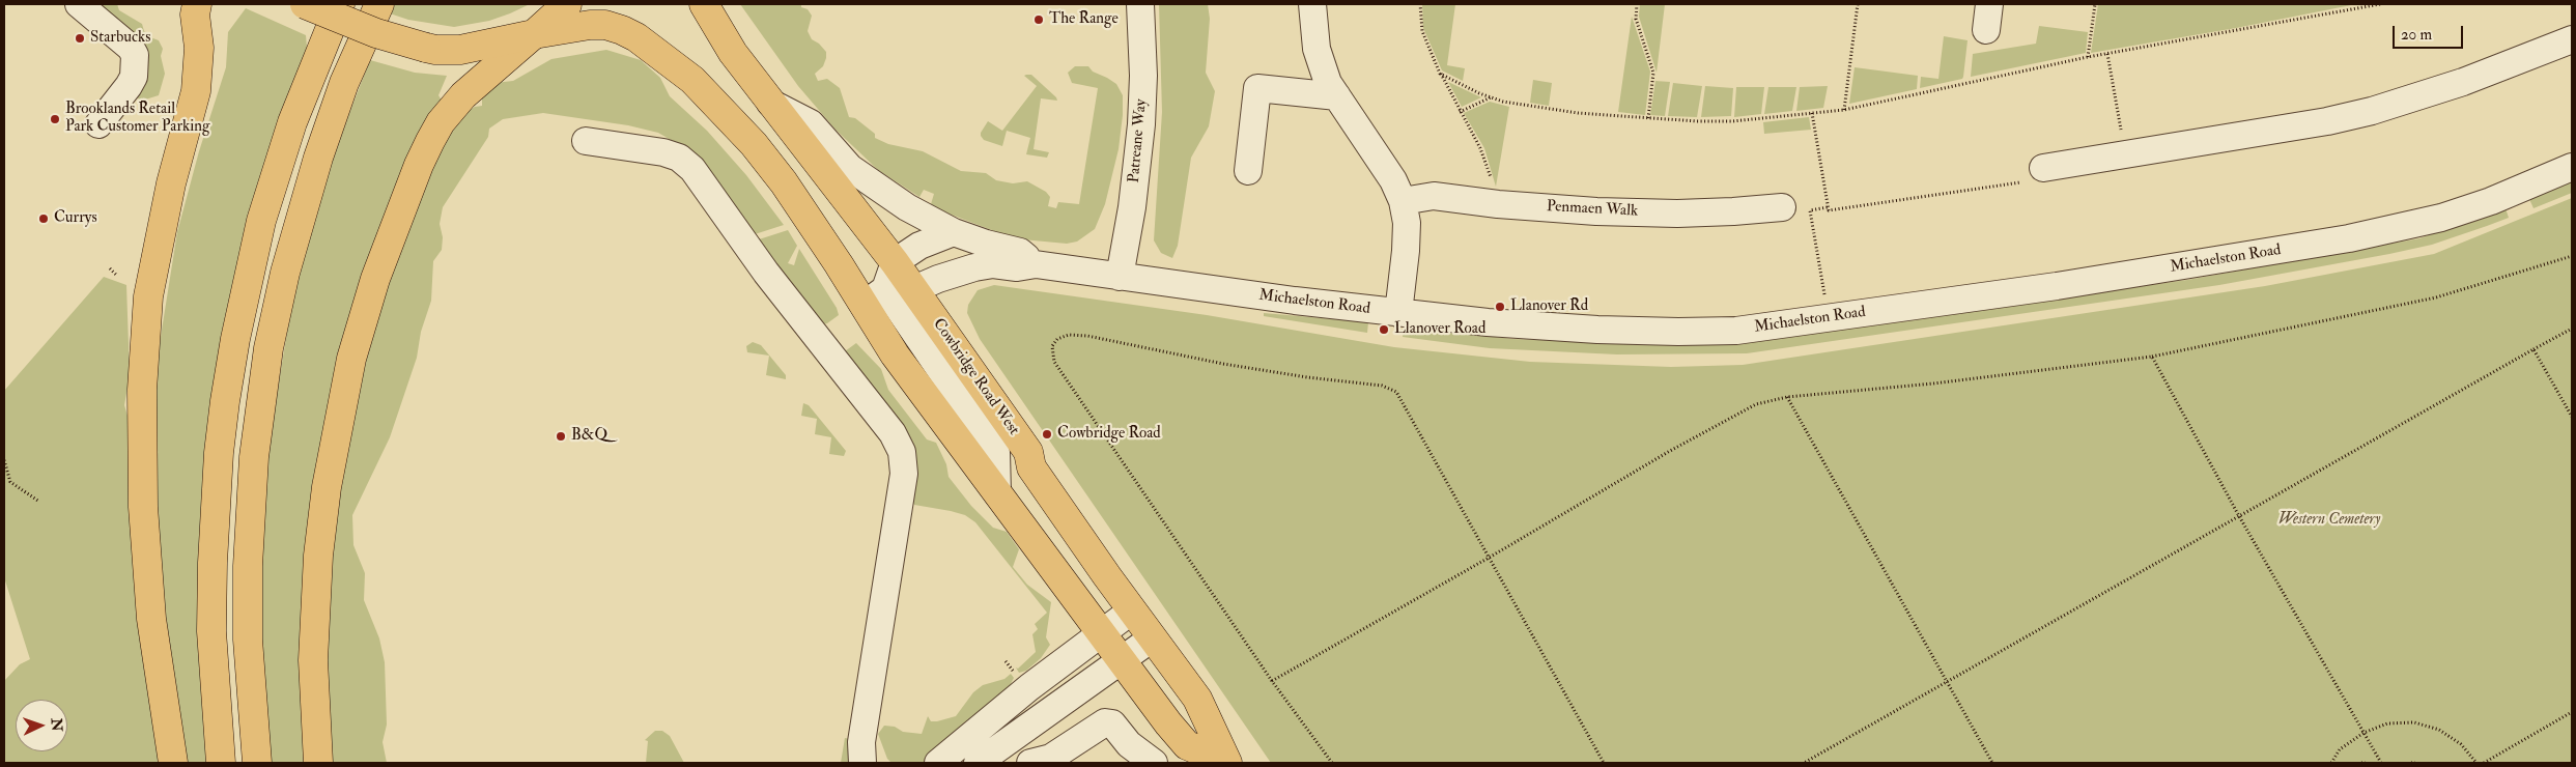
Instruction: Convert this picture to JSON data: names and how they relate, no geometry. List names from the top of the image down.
{
  "streets": {
    "main road": ["Cowbridge Road West"],
    "street": ["Patreane Way", "Penmaen Walk", "Michaelston Road"]
  },
  "crossings": [
    ["Patreane Way", "Michaelston Road"],
    ["Michaelston Road", "Cowbridge Road West"]
  ],
  "parks": ["Western Cemetery"],
  "places": [
    "The Range",
    "Starbucks",
    "Brooklands Retail Park Customer Parking",
    "Currys",
    "Llanover Rd",
    "Llanover Road",
    "Cowbridge Road",
    "B&Q"
  ],
  "scale_bar": "20 m",
  "north": "right"
}
